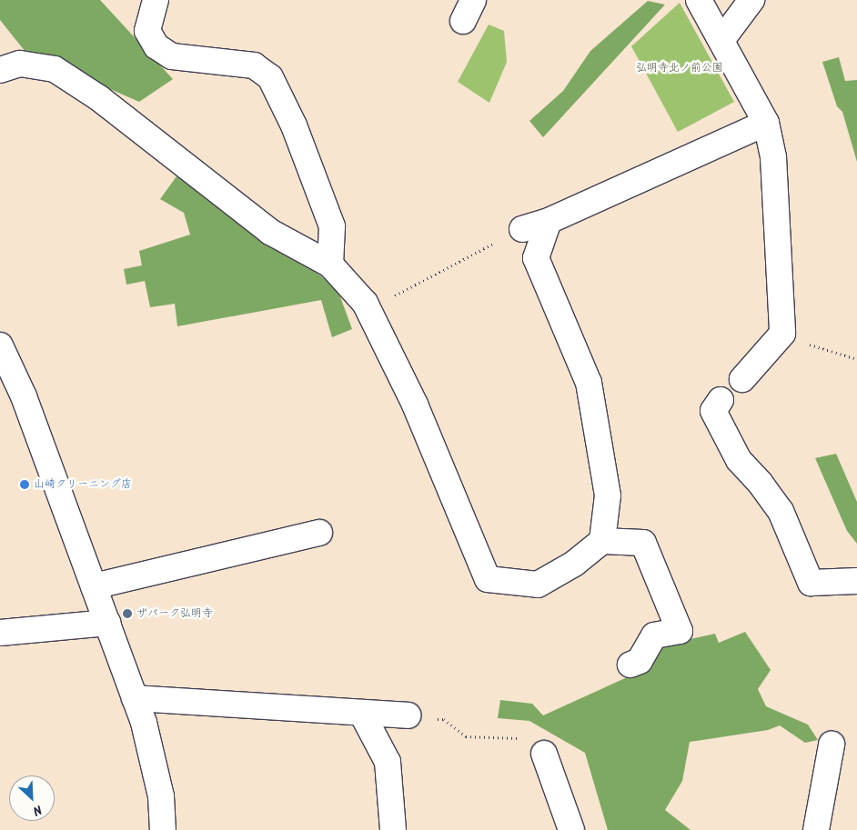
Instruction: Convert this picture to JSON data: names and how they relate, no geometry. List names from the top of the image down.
{
  "parks": ["弘明寺北ノ前公園"],
  "places": ["山崎クリーニング店", "ザパーク弘明寺"],
  "north": "bottom right"
}
